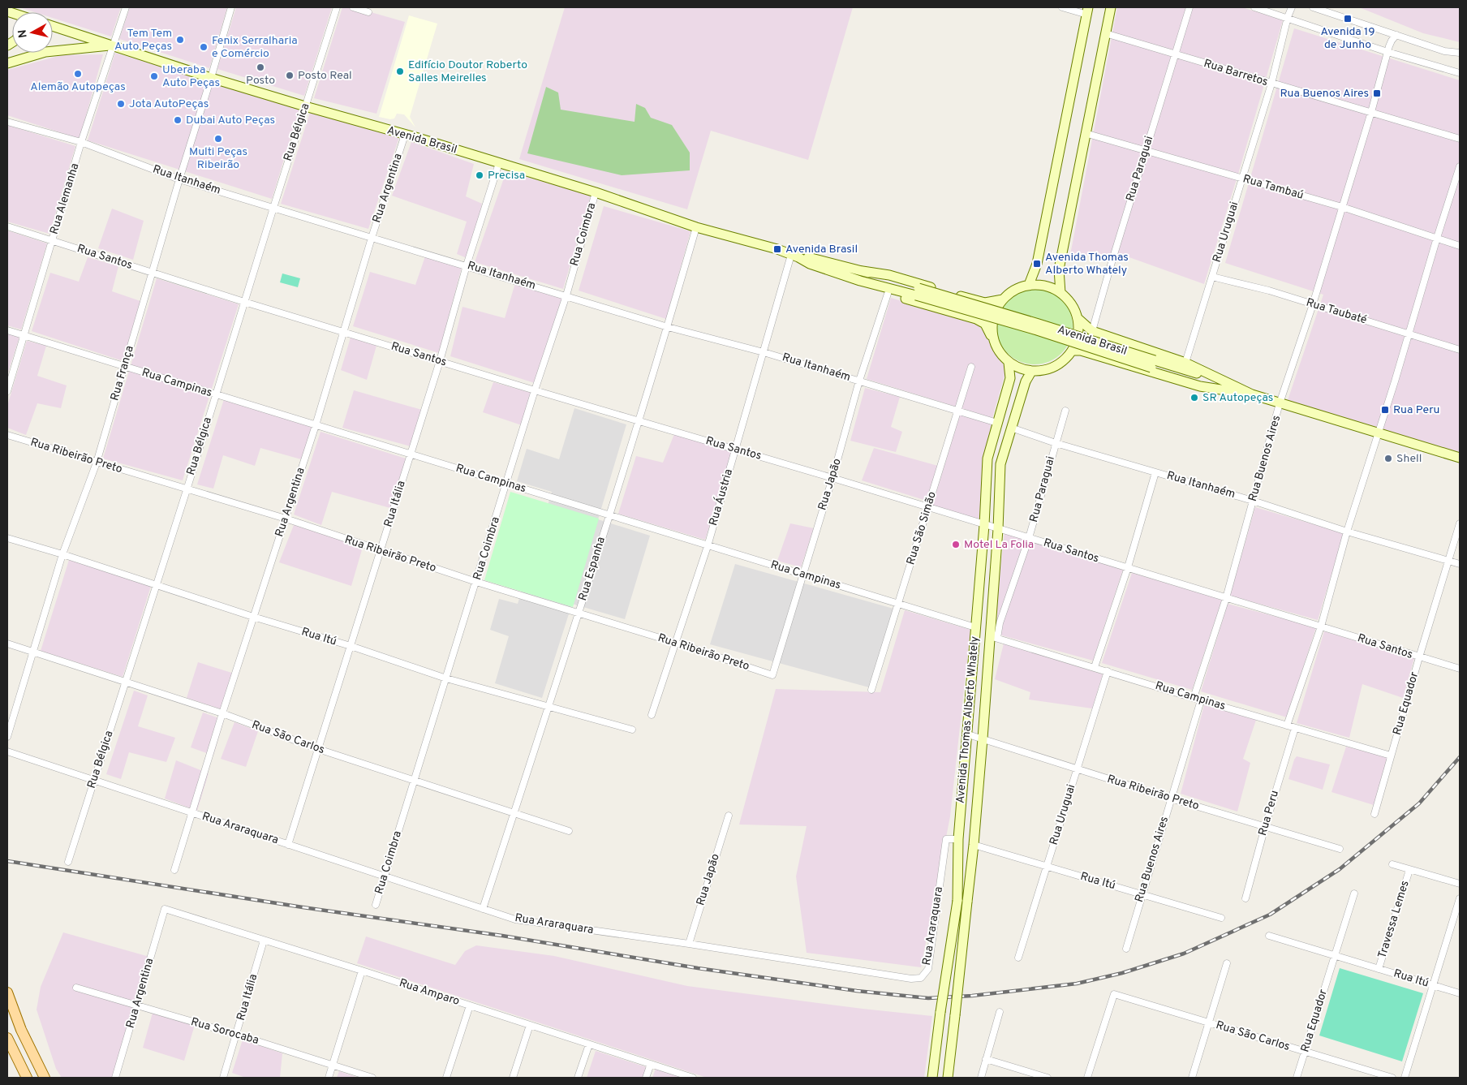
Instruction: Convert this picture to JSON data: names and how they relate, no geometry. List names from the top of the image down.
{
  "streets": {
    "main road": ["Avenida Brasil", "Avenida Thomas Alberto Whately"],
    "street": [
      "Rua Barretos",
      "Rua Bélgica",
      "Rua Paraguai",
      "Rua Itanhaém",
      "Rua Tambaú",
      "Rua Argentina",
      "Rua Alemanha",
      "Rua Uruguai",
      "Rua Coimbra",
      "Rua Santos",
      "Rua Taubaté",
      "Rua França",
      "Rua Campinas",
      "Rua Ribeirão Preto",
      "Rua Buenos Aires",
      "Rua Japão",
      "Rua Áustria",
      "Rua Itália",
      "Rua São Simão",
      "Rua Espanha",
      "Rua Itú",
      "Rua Equador",
      "Rua São Carlos",
      "Rua Peru",
      "Rua Araraquara",
      "Travessa Lemes",
      "Rua Amparo",
      "Rua Sorocaba"
    ]
  },
  "crossings": [
    ["Rua Barretos", "Rua Paraguai"],
    ["Rua Barretos", "Rua Uruguai"],
    ["Rua Barretos", "Rua Buenos Aires"],
    ["Rua Bélgica", "Avenida Brasil"],
    ["Rua Bélgica", "Rua Itanhaém"],
    ["Rua Bélgica", "Rua Santos"],
    ["Rua Bélgica", "Rua Campinas"],
    ["Rua Bélgica", "Rua Ribeirão Preto"],
    ["Rua Bélgica", "Rua Itú"],
    ["Rua Bélgica", "Rua São Carlos"],
    ["Rua Bélgica", "Rua Araraquara"],
    ["Avenida Brasil", "Rua Paraguai"],
    ["Avenida Brasil", "Rua Argentina"],
    ["Avenida Brasil", "Rua Alemanha"],
    ["Avenida Brasil", "Rua Uruguai"],
    ["Avenida Brasil", "Rua Coimbra"],
    ["Avenida Brasil", "Rua França"],
    ["Avenida Brasil", "Rua Buenos Aires"],
    ["Avenida Brasil", "Rua Japão"],
    ["Avenida Brasil", "Rua Áustria"],
    ["Avenida Brasil", "Rua Itália"],
    ["Avenida Brasil", "Rua Espanha"],
    ["Avenida Brasil", "Avenida Thomas Alberto Whately"],
    ["Rua Paraguai", "Rua Itanhaém"],
    ["Rua Paraguai", "Rua Tambaú"],
    ["Rua Paraguai", "Rua Santos"],
    ["Rua Paraguai", "Rua Campinas"],
    ["Rua Paraguai", "Avenida Thomas Alberto Whately"],
    ["Rua Itanhaém", "Rua Argentina"],
    ["Rua Itanhaém", "Rua Alemanha"],
    ["Rua Itanhaém", "Rua Coimbra"],
    ["Rua Itanhaém", "Rua França"],
    ["Rua Itanhaém", "Rua Buenos Aires"],
    ["Rua Itanhaém", "Rua Japão"],
    ["Rua Itanhaém", "Rua Áustria"],
    ["Rua Itanhaém", "Rua Itália"],
    ["Rua Itanhaém", "Rua São Simão"],
    ["Rua Itanhaém", "Rua Espanha"],
    ["Rua Itanhaém", "Rua Equador"],
    ["Rua Itanhaém", "Avenida Thomas Alberto Whately"],
    ["Rua Tambaú", "Rua Uruguai"],
    ["Rua Tambaú", "Rua Buenos Aires"],
    ["Rua Argentina", "Rua Santos"],
    ["Rua Argentina", "Rua Campinas"],
    ["Rua Argentina", "Rua Ribeirão Preto"],
    ["Rua Argentina", "Rua Itú"],
    ["Rua Argentina", "Rua São Carlos"],
    ["Rua Argentina", "Rua Araraquara"],
    ["Rua Argentina", "Rua Amparo"],
    ["Rua Argentina", "Rua Sorocaba"],
    ["Rua Alemanha", "Rua Santos"],
    ["Rua Alemanha", "Rua Campinas"],
    ["Rua Uruguai", "Rua Taubaté"],
    ["Rua Uruguai", "Rua Campinas"],
    ["Rua Uruguai", "Rua Ribeirão Preto"],
    ["Rua Uruguai", "Rua Itú"],
    ["Rua Coimbra", "Rua Santos"],
    ["Rua Coimbra", "Rua Campinas"],
    ["Rua Coimbra", "Rua Ribeirão Preto"],
    ["Rua Coimbra", "Rua Itú"],
    ["Rua Coimbra", "Rua São Carlos"],
    ["Rua Coimbra", "Rua Araraquara"],
    ["Rua Santos", "Rua França"],
    ["Rua Santos", "Rua Buenos Aires"],
    ["Rua Santos", "Rua Japão"],
    ["Rua Santos", "Rua Áustria"],
    ["Rua Santos", "Rua Itália"],
    ["Rua Santos", "Rua São Simão"],
    ["Rua Santos", "Rua Espanha"],
    ["Rua Santos", "Rua Equador"],
    ["Rua Santos", "Avenida Thomas Alberto Whately"],
    ["Rua Taubaté", "Rua Buenos Aires"],
    ["Rua França", "Rua Campinas"],
    ["Rua França", "Rua Ribeirão Preto"],
    ["Rua França", "Rua Itú"],
    ["Rua França", "Rua São Carlos"],
    ["Rua Campinas", "Rua Buenos Aires"],
    ["Rua Campinas", "Rua Japão"],
    ["Rua Campinas", "Rua Áustria"],
    ["Rua Campinas", "Rua Itália"],
    ["Rua Campinas", "Rua São Simão"],
    ["Rua Campinas", "Rua Espanha"],
    ["Rua Campinas", "Rua Equador"],
    ["Rua Campinas", "Avenida Thomas Alberto Whately"],
    ["Rua Campinas", "Rua Peru"],
    ["Rua Ribeirão Preto", "Rua Buenos Aires"],
    ["Rua Ribeirão Preto", "Rua Japão"],
    ["Rua Ribeirão Preto", "Rua Áustria"],
    ["Rua Ribeirão Preto", "Rua Itália"],
    ["Rua Ribeirão Preto", "Rua Espanha"],
    ["Rua Ribeirão Preto", "Avenida Thomas Alberto Whately"],
    ["Rua Ribeirão Preto", "Rua Peru"],
    ["Rua Buenos Aires", "Rua Itú"],
    ["Rua Japão", "Rua Araraquara"],
    ["Rua Itália", "Rua Itú"],
    ["Rua Itália", "Rua São Carlos"],
    ["Rua Itália", "Rua Araraquara"],
    ["Rua Itália", "Rua Amparo"],
    ["Rua Itália", "Rua Sorocaba"],
    ["Rua Espanha", "Rua Itú"],
    ["Rua Espanha", "Rua São Carlos"],
    ["Rua Espanha", "Rua Araraquara"],
    ["Rua Itú", "Rua Equador"],
    ["Rua Itú", "Avenida Thomas Alberto Whately"],
    ["Rua Itú", "Travessa Lemes"],
    ["Rua Equador", "Rua São Carlos"],
    ["Avenida Thomas Alberto Whately", "Rua Araraquara"]
  ],
  "places": {
    "transit": [
      "Avenida 19 de Junho",
      "Rua Buenos Aires",
      "Avenida Brasil",
      "Avenida Thomas Alberto Whately",
      "Rua Peru"
    ],
    "other": [
      "Tem Tem Auto Peças",
      "Fenix Serralharia e Comércio",
      "Posto",
      "Edifício Doutor Roberto Salles Meirelles",
      "Alemão Autopeças",
      "Posto Real",
      "Uberaba Auto Peças",
      "Jota AutoPeças",
      "Dubai Auto Peças",
      "Multi Peças Ribeirão",
      "Precisa",
      "SR Autopeças",
      "Shell",
      "Motel La Folia"
    ]
  },
  "north": "left"
}
